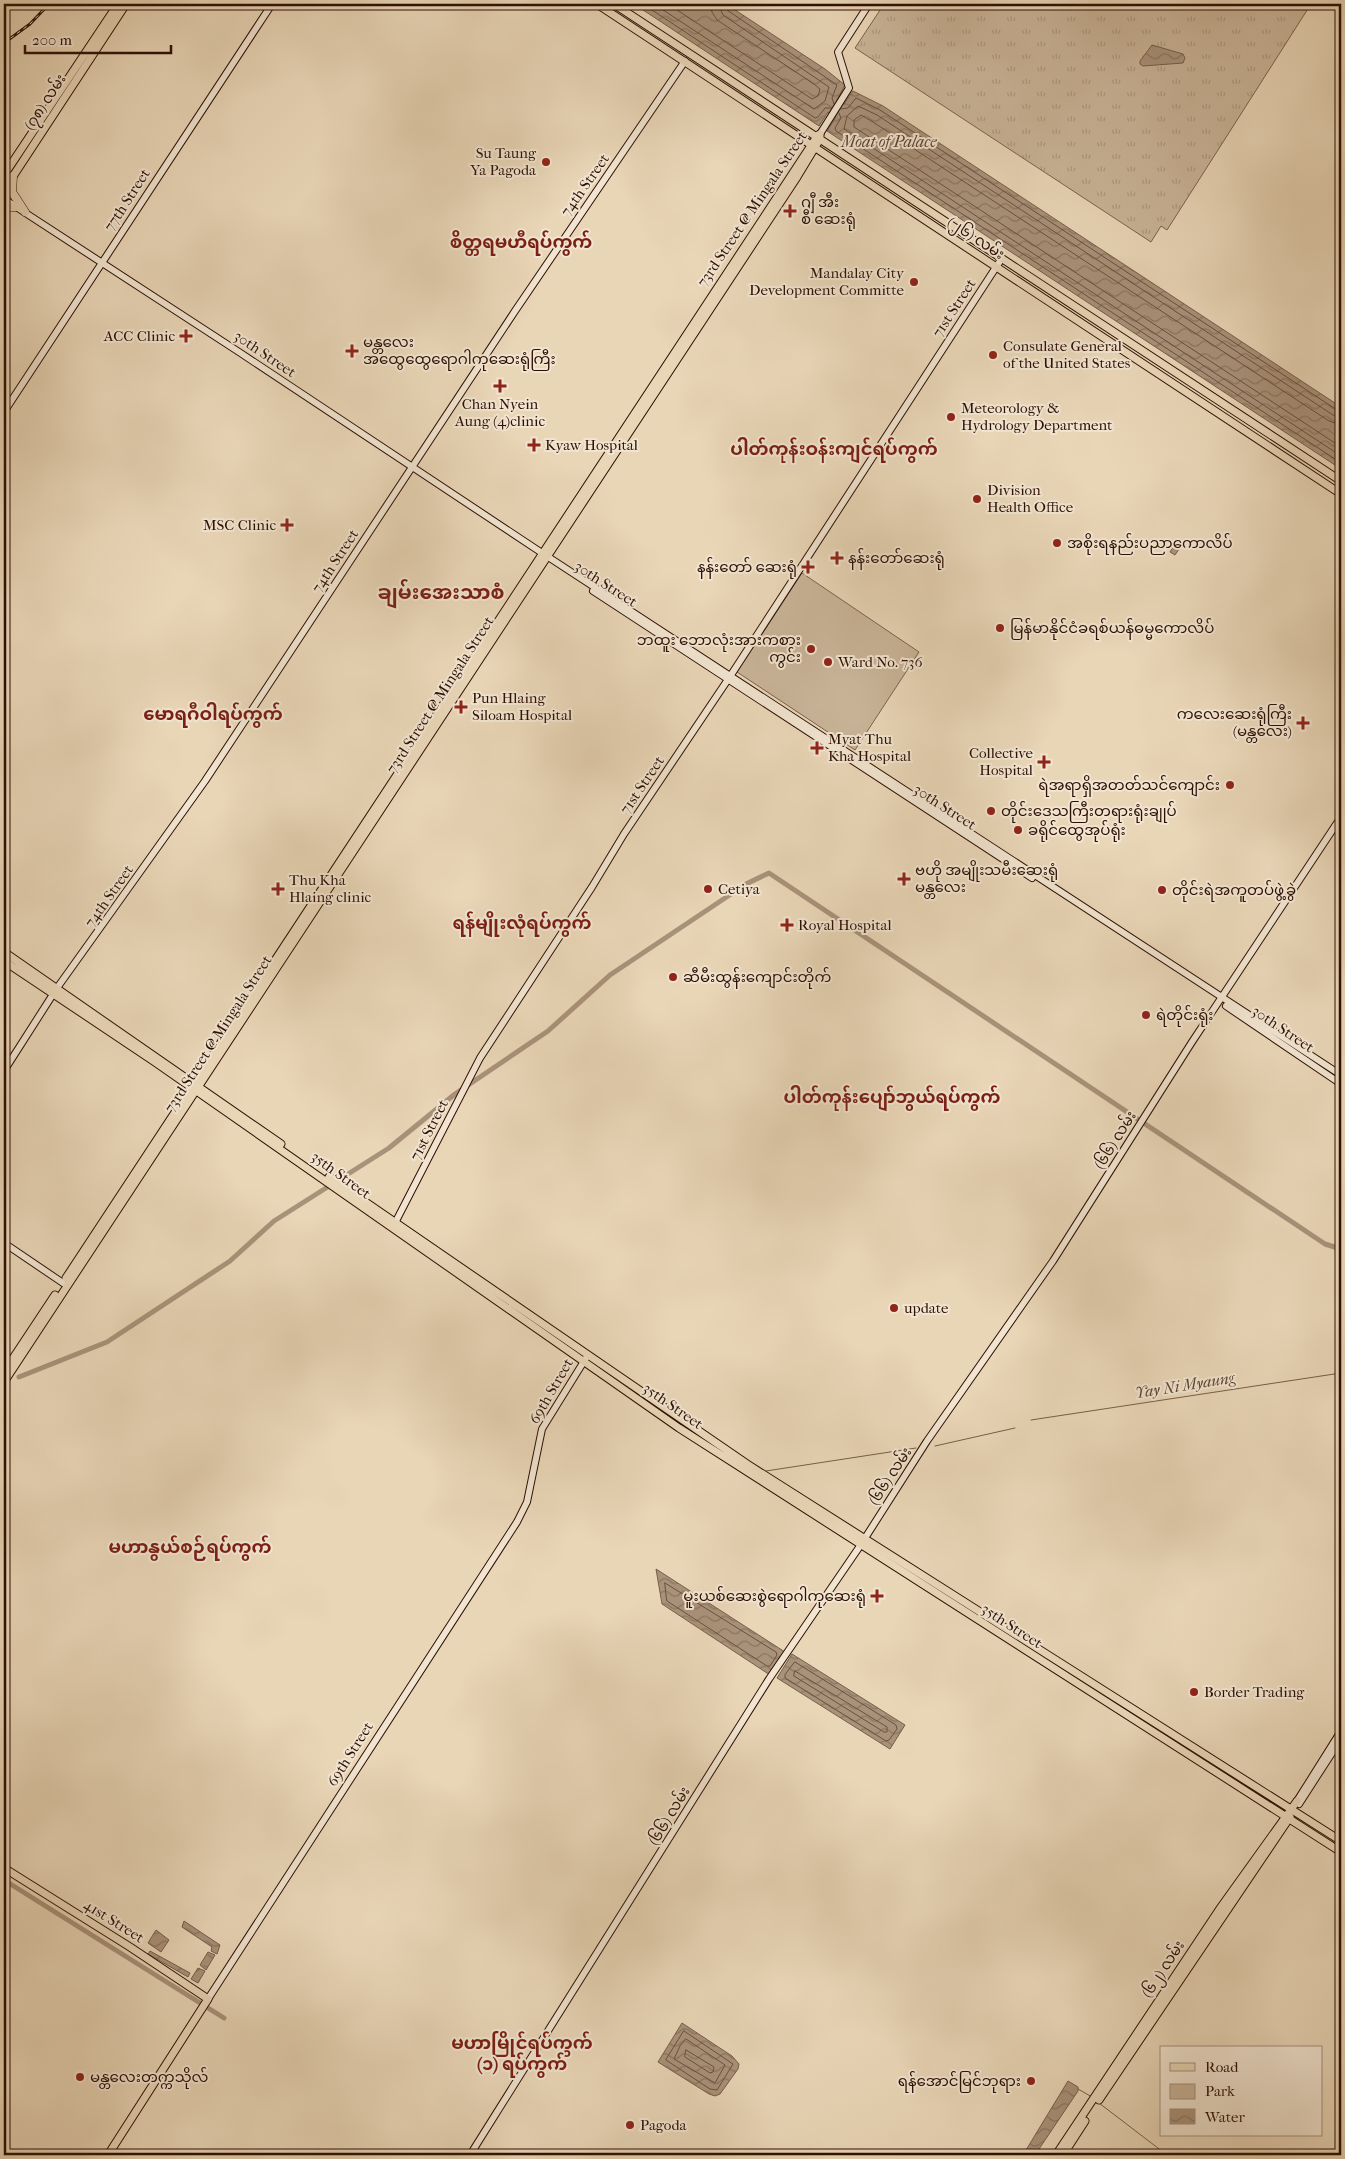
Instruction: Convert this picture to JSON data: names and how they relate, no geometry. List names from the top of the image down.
{
  "streets": {
    "main road": [
      "(၇၈) လမ်း",
      "74th Street",
      "77th Street",
      "73rd Street @ Mingala Street",
      "(၂၆) လမ်း",
      "71st Street",
      "30th Street",
      "(၆၆) လမ်း",
      "35th Street",
      "69th Street",
      "41st Street",
      "(၆၂) လမ်း"
    ]
  },
  "crossings": [
    ["74th Street", "(၂၆) လမ်း"],
    ["74th Street", "30th Street"],
    ["74th Street", "35th Street"],
    ["77th Street", "30th Street"],
    ["73rd Street @ Mingala Street", "(၂၆) လမ်း"],
    ["73rd Street @ Mingala Street", "30th Street"],
    ["73rd Street @ Mingala Street", "35th Street"],
    ["(၂၆) လမ်း", "71st Street"],
    ["71st Street", "30th Street"],
    ["71st Street", "35th Street"],
    ["30th Street", "(၆၆) လမ်း"],
    ["(၆၆) လမ်း", "35th Street"],
    ["35th Street", "69th Street"],
    ["35th Street", "(၆၂) လမ်း"],
    ["69th Street", "41st Street"]
  ],
  "districts": [
    "စိတ္တရမဟီရပ်ကွက်",
    "ပါတ်ကုန်းဝန်းကျင်ရပ်ကွက်",
    "ချမ်းအေးသာစံ",
    "မောရဂီဝါရပ်ကွက်",
    "ရန်မျိုးလုံရပ်ကွက်",
    "ပါတ်ကုန်းပျော်ဘွယ်ရပ်ကွက်",
    "မဟာနွယ်စဉ်ရပ်ကွက်",
    "မဟာမြိုင်ရပ်ကွက် (၁) ရပ်ကွက်"
  ],
  "water": ["Moat of Palace", "Yay Ni Myaung"],
  "places": {
    "other": [
      "Su Taung Ya Pagoda",
      "Mandalay City Development Committe",
      "Consulate General of the United States",
      "Meteorology & Hydrology Department",
      "Division Health Office",
      "အစိုးရနည်းပညာကောလိပ်",
      "မြန်မာနိုင်ငံခရစ်ယန်ဓမ္မကောလိပ်",
      "ဘထူး ဘောလုံးအားကစား ကွင်း",
      "Ward No. 736",
      "ရဲအရာရှိအတတ်သင်ကျောင်း",
      "တိုင်းဒေသကြီးတရားရုံးချုပ်",
      "ခရိုင်ထွေအုပ်ရုံး",
      "Cetiya",
      "တိုင်းရဲအကူတပ်ဖွဲ့ခွဲ",
      "ဆီမီးထွန်းကျောင်းတိုက်",
      "ရဲတိုင်းရုံး",
      "update",
      "Border Trading",
      "မန္တလေးတက္ကသိုလ်",
      "ရန်အောင်မြင်ဘုရား",
      "Pagoda"
    ],
    "health": [
      "ဂျီ အီး စီ ဆေးရုံ",
      "ACC Clinic",
      "မန္တလေး အထွေထွေရောဂါကုဆေးရုံကြီး",
      "Chan Nyein Aung (4)clinic",
      "Kyaw Hospital",
      "MSC Clinic",
      "နန်းတော်ဆေးရုံ",
      "နန်းတော် ဆေးရုံ",
      "Pun Hlaing Siloam Hospital",
      "ကလေးဆေးရုံကြီး (မန္တလေး)",
      "Myat Thu Kha Hospital",
      "Collective Hospital",
      "ဗဟို အမျိုးသမီးဆေးရုံ မန္တလေး",
      "Thu Kha Hlaing clinic",
      "Royal Hospital",
      "မူးယစ်ဆေးစွဲရောဂါကုဆေးရုံ"
    ]
  },
  "legend": ["Road", "Park", "Water"],
  "scale_bar": "200 m"
}
